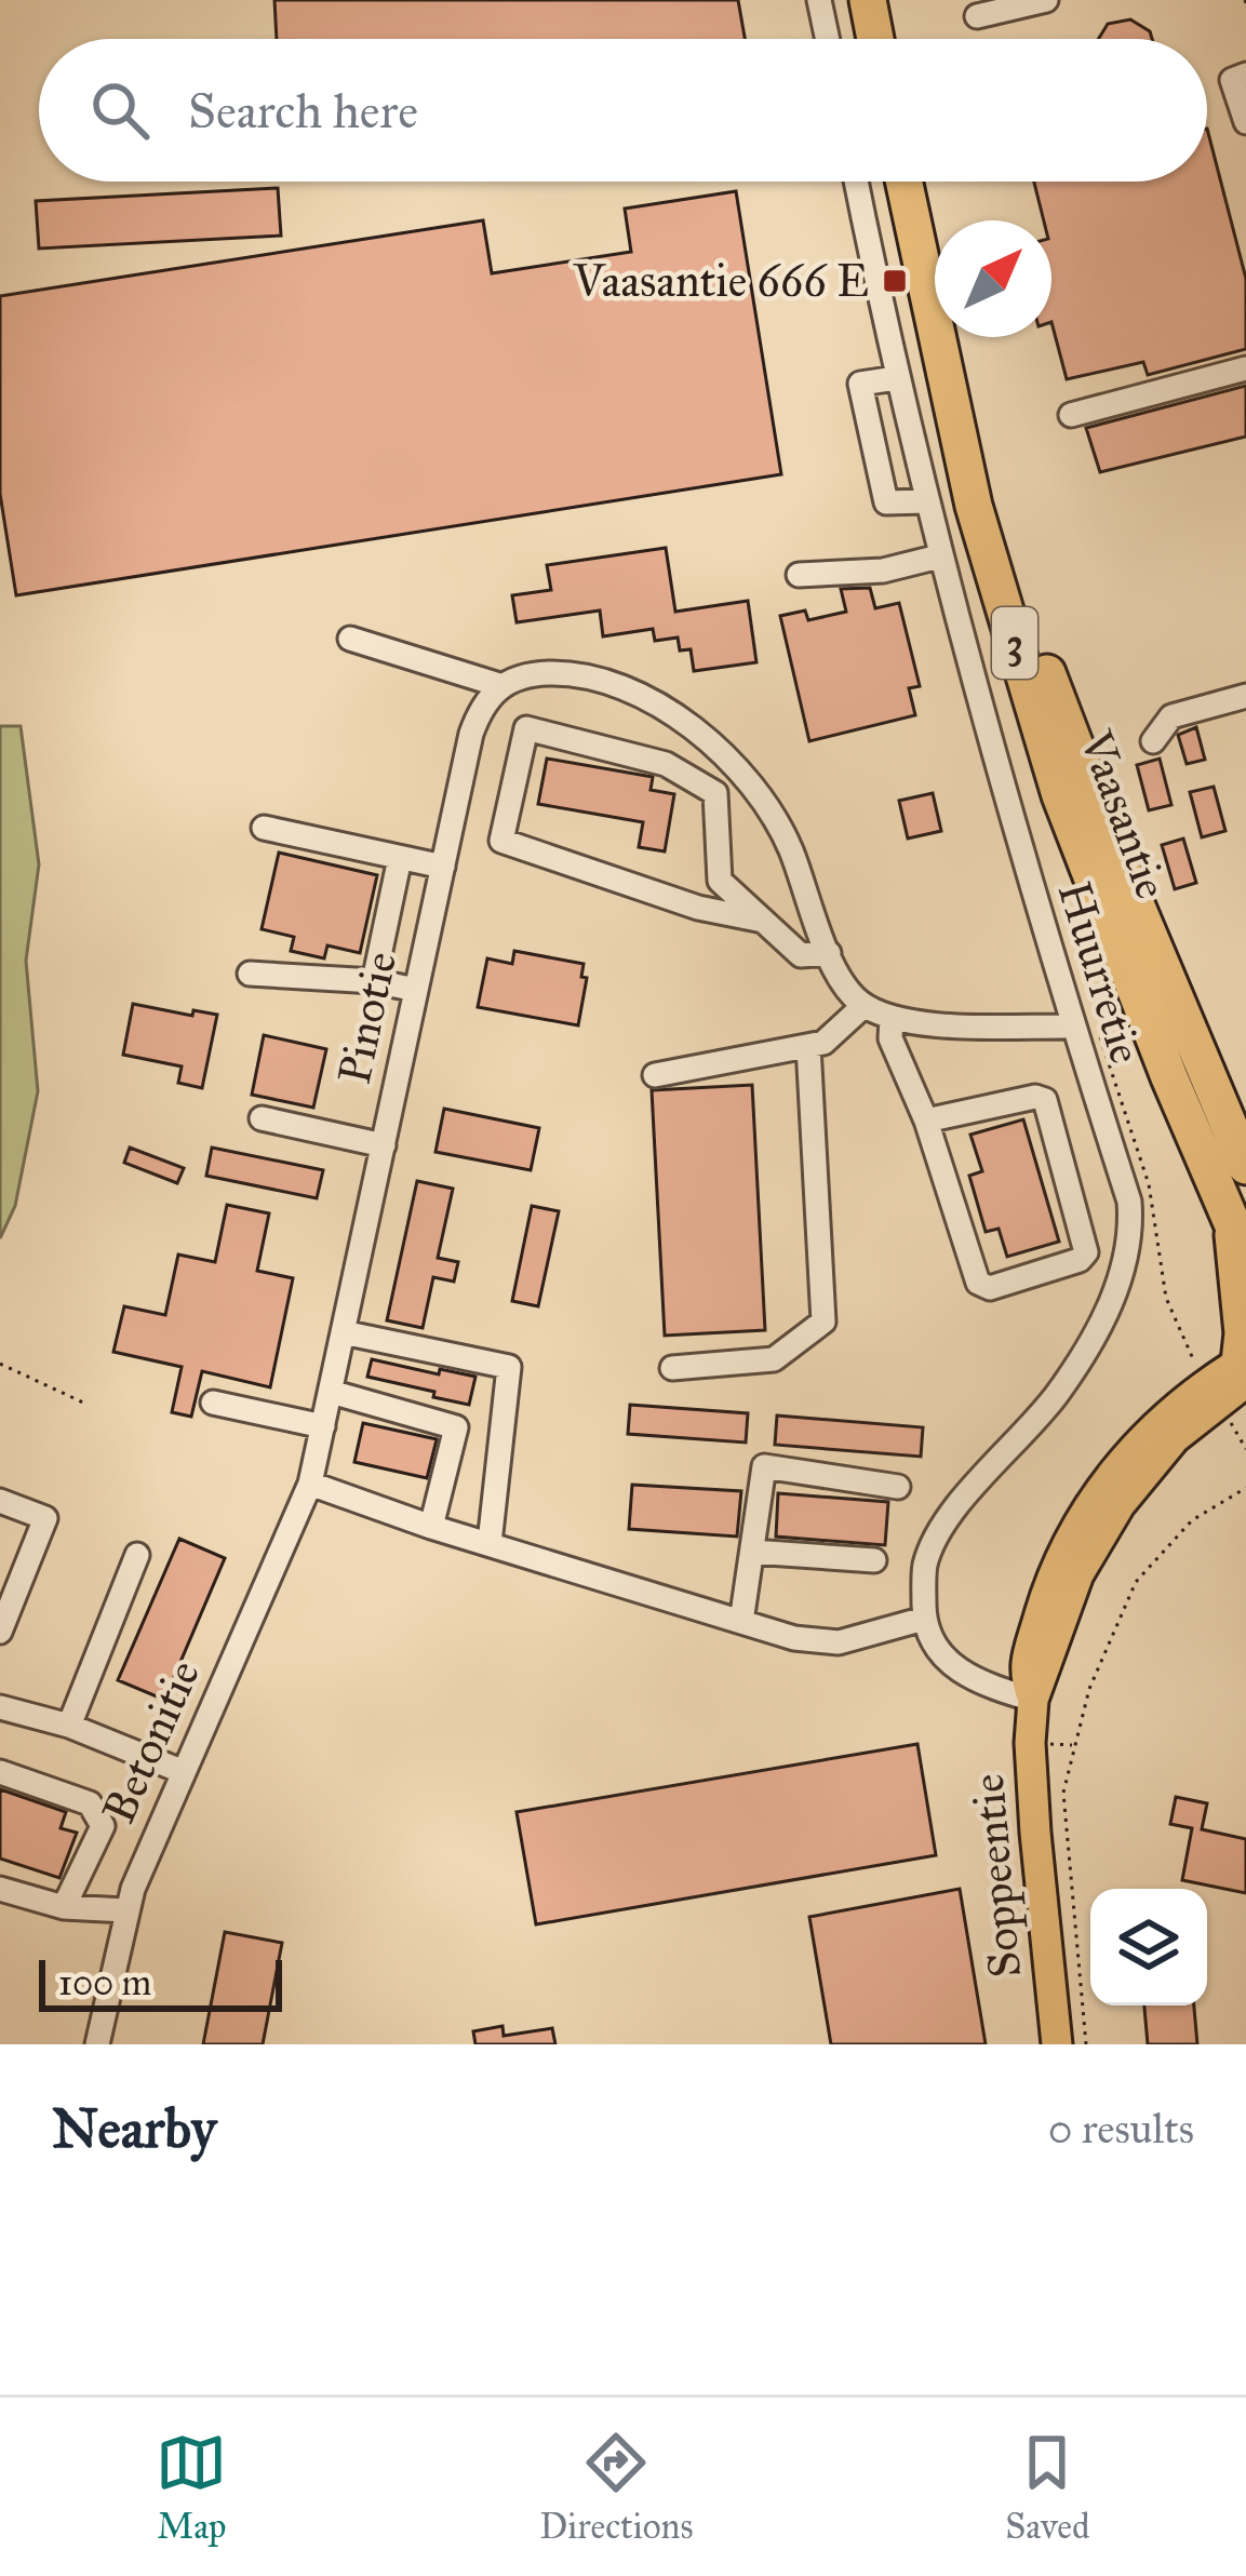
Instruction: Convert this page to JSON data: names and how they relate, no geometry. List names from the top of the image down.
{
  "streets": {
    "highway": ["3", "Vaasantie"],
    "main road": ["Soppeentie"],
    "street": ["Huurretie", "Pinotie", "Betonitie"]
  },
  "crossings": [
    ["Vaasantie", "Soppeentie"],
    ["Pinotie", "Betonitie"]
  ],
  "places": {
    "transit": ["Vaasantie 666 E"]
  },
  "scale_bar": "100 m",
  "north": "top right",
  "page": {
    "search": "Search here",
    "scale": "100 m",
    "heading": ["Nearby", "0 results"],
    "nav": ["Map", "Directions", "Saved"]
  }
}
